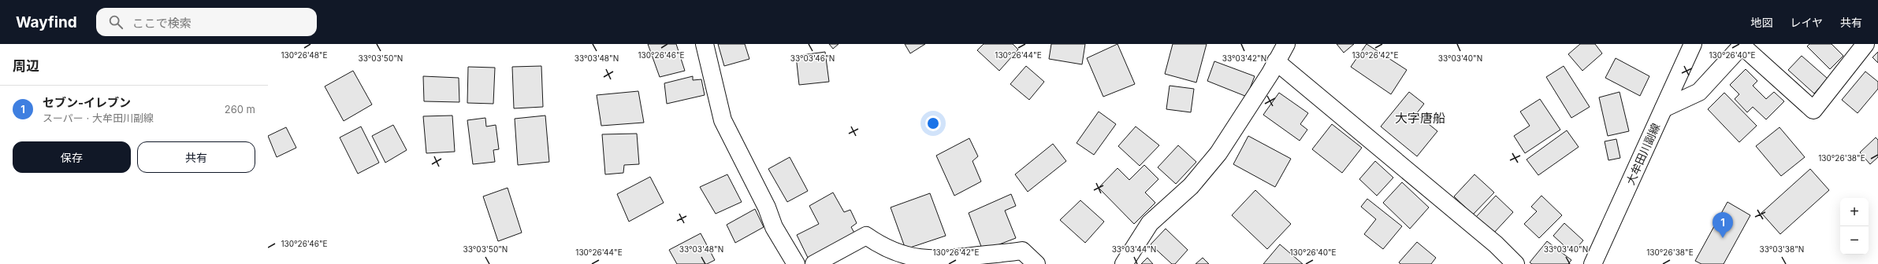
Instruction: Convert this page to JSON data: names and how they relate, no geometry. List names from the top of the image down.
{
  "streets": {
    "street": ["大牟田川副線"]
  },
  "districts": ["大字唐船"],
  "page": {
    "header": "Wayfind",
    "search": "ここで検索",
    "nav": ["地図", "レイヤ", "共有"],
    "heading": "周辺",
    "list": [
      {
        "mark": "1",
        "name": "セブン-イレブン",
        "note": "スーパー · 大牟田川副線",
        "value": "260 m"
      }
    ],
    "buttons": ["保存", "共有"],
    "map_buttons": ["+", "−"],
    "pins": "1"
  },
  "coordinates": [
    "130°26'48\"E",
    "130°26'46\"E",
    "130°26'44\"E",
    "130°26'42\"E",
    "130°26'40\"E",
    "33°03'50\"N",
    "33°03'48\"N",
    "33°03'46\"N",
    "33°03'42\"N",
    "33°03'40\"N",
    "130°26'38\"E",
    "33°03'44\"N",
    "33°03'38\"N"
  ]
}
